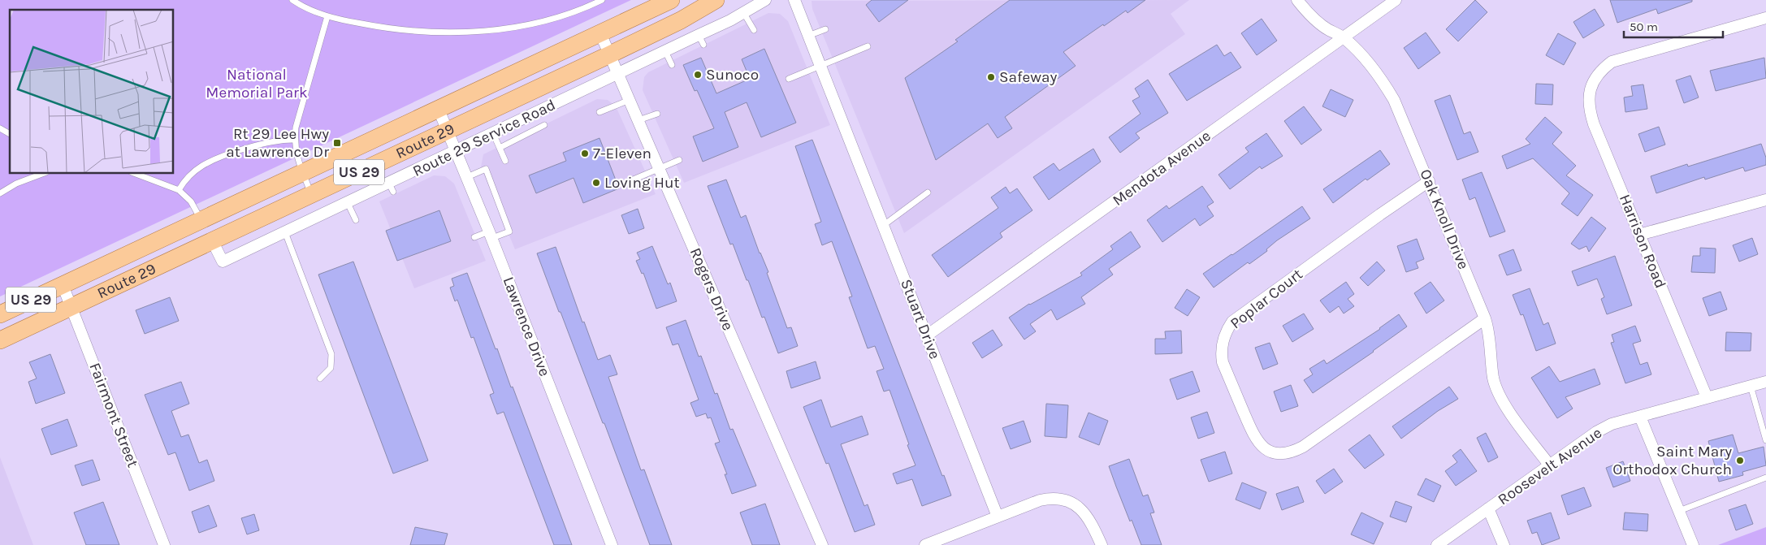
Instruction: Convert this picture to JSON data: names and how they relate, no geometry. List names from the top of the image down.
{
  "streets": {
    "main road": ["Route 29", "US 29"],
    "street": [
      "Route 29 Service Road",
      "Mendota Avenue",
      "Oak Knoll Drive",
      "Harrison Road",
      "Rogers Drive",
      "Poplar Court",
      "Stuart Drive",
      "Lawrence Drive",
      "Fairmont Street",
      "Roosevelt Avenue"
    ]
  },
  "crossings": [
    ["Route 29 Service Road", "Route 29"],
    ["Route 29 Service Road", "Rogers Drive"],
    ["Route 29 Service Road", "Lawrence Drive"],
    ["Route 29", "Rogers Drive"],
    ["Route 29", "Lawrence Drive"],
    ["Route 29", "Fairmont Street"],
    ["Mendota Avenue", "Oak Knoll Drive"],
    ["Mendota Avenue", "Stuart Drive"],
    ["Oak Knoll Drive", "Poplar Court"],
    ["Oak Knoll Drive", "Roosevelt Avenue"],
    ["Harrison Road", "Roosevelt Avenue"]
  ],
  "parks": ["National Memorial Park"],
  "places": {
    "other": [
      "Sunoco",
      "Safeway",
      "7-Eleven",
      "Loving Hut",
      "Saint Mary Orthodox Church"
    ],
    "transit": ["Rt 29 Lee Hwy at Lawrence Dr"]
  },
  "scale_bar": "50 m"
}
